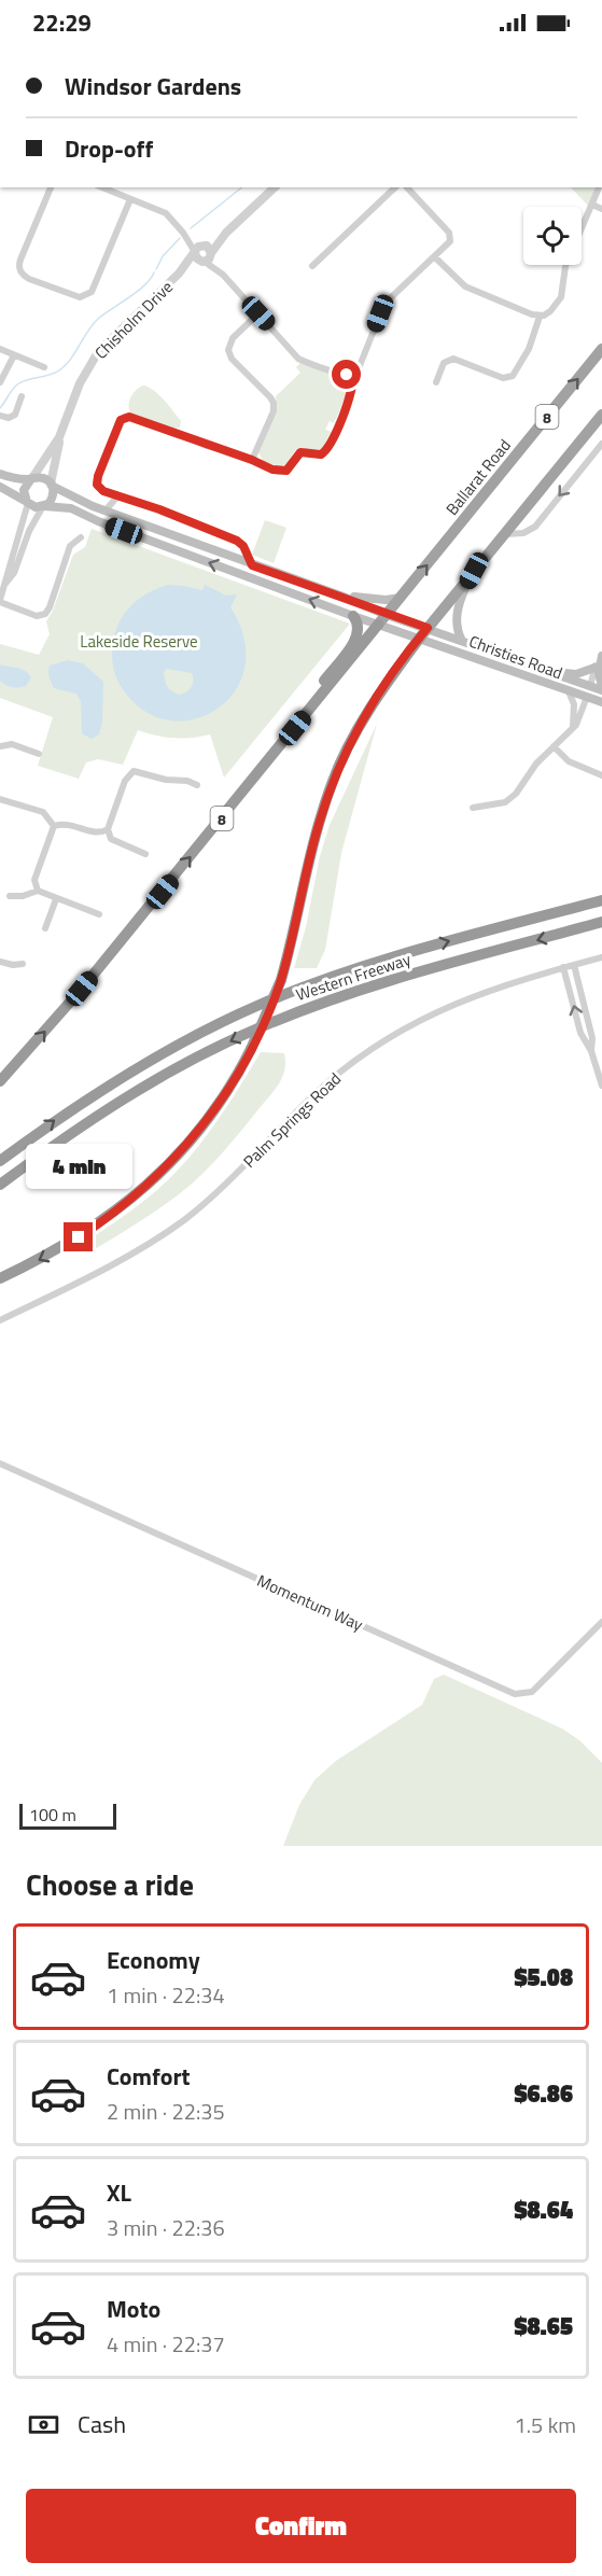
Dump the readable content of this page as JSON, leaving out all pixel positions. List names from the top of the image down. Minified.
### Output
{"streets":{"highway":["8","Ballarat Road","Western Freeway"],"main road":["Christies Road"],"street":["Chisholm Drive","Palm Springs Road","Momentum Way"]},"crossings":[["8","Ballarat Road"]],"parks":["Lakeside Reserve"],"scale_bar":"100 m","page":{"status":"22:29","banner":["Windsor Gardens","Drop-off"],"bubble":"4 min","scale":"100 m","heading":"Choose a ride","list":[{"name":"Economy","note":"1 min · 22:34","value":"$5.08"},{"name":"Comfort","note":"2 min · 22:35","value":"$6.86"},{"name":"XL","note":"3 min · 22:36","value":"$8.64"},{"name":"Moto","note":"4 min · 22:37","value":"$8.65"}],"pay":["Cash","1.5 km"],"buttons":"Confirm"}}
